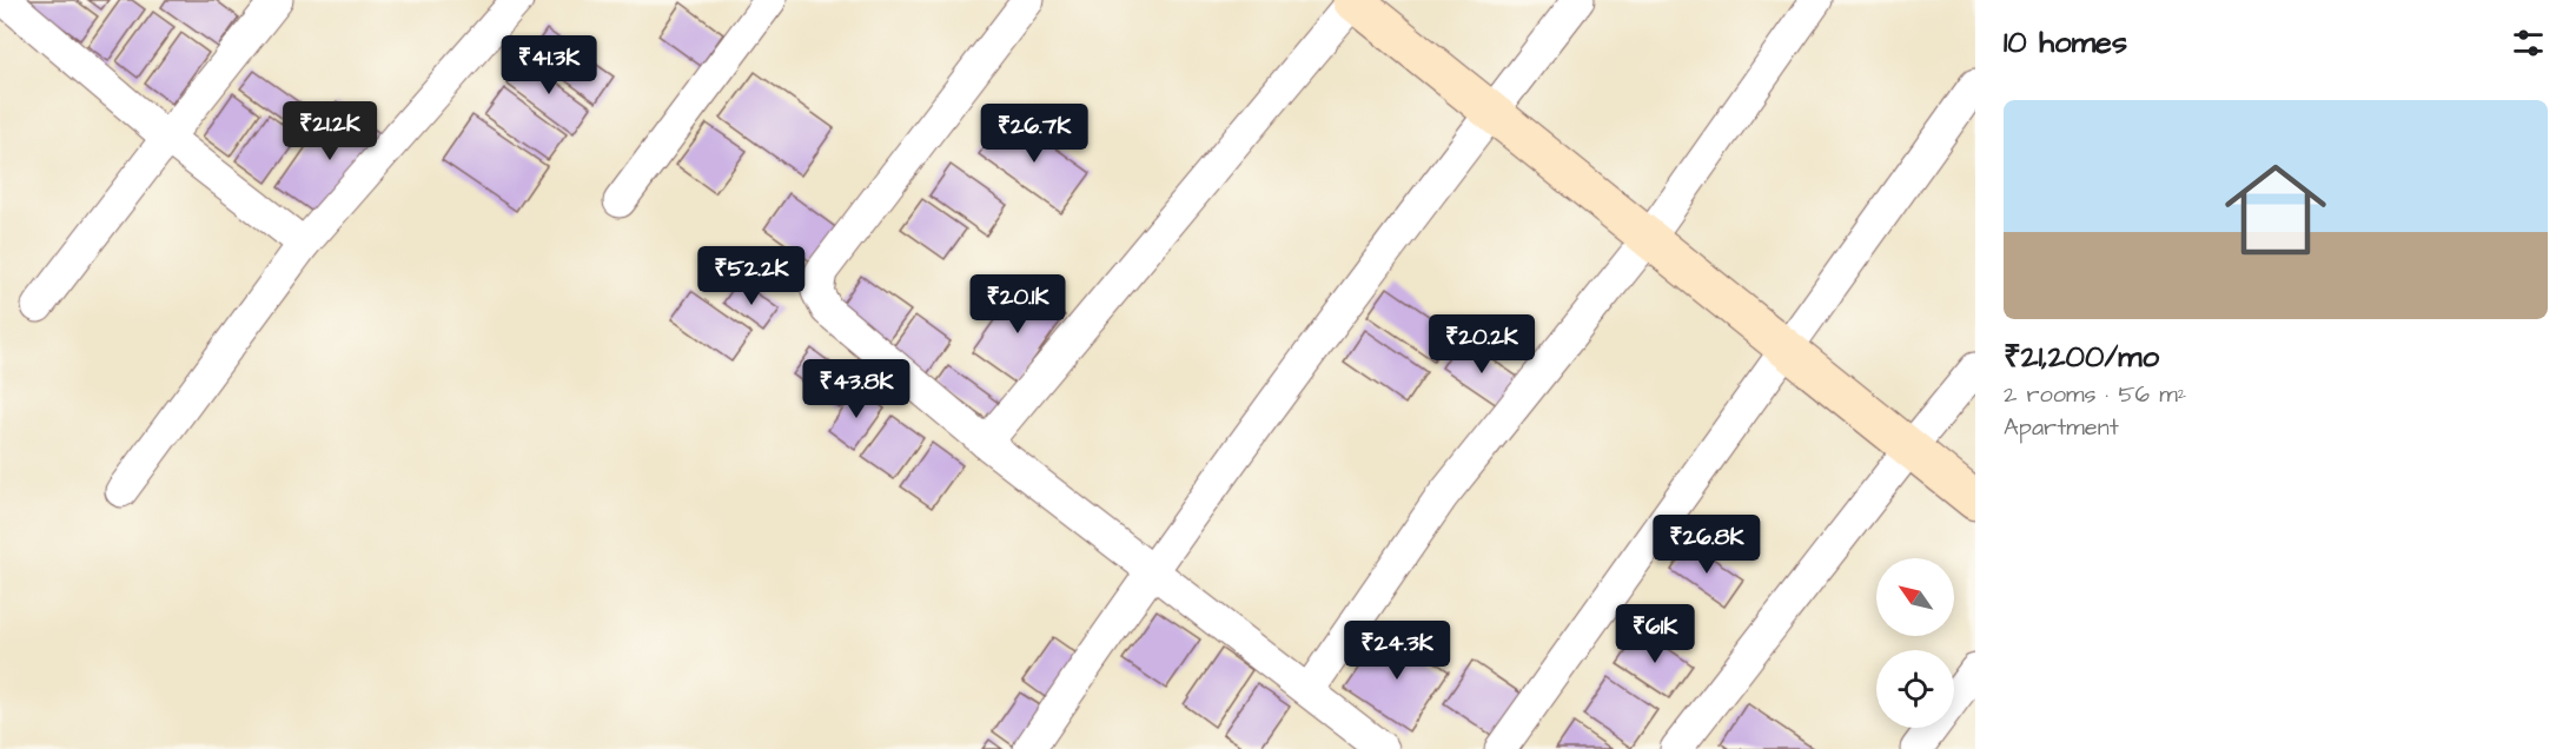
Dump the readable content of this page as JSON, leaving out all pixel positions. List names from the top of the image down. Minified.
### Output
{"north":"top left","page":{"heading":"10 homes","price":["₹41.3K","₹21.2K","₹26.7K","₹52.2K","₹20.1K","₹20.2K","₹43.8K","₹26.8K","₹61K","₹24.3K"],"list":[{"name":"₹21,200/mo","note":"2 rooms · 56 m² · Apartment"}]}}
